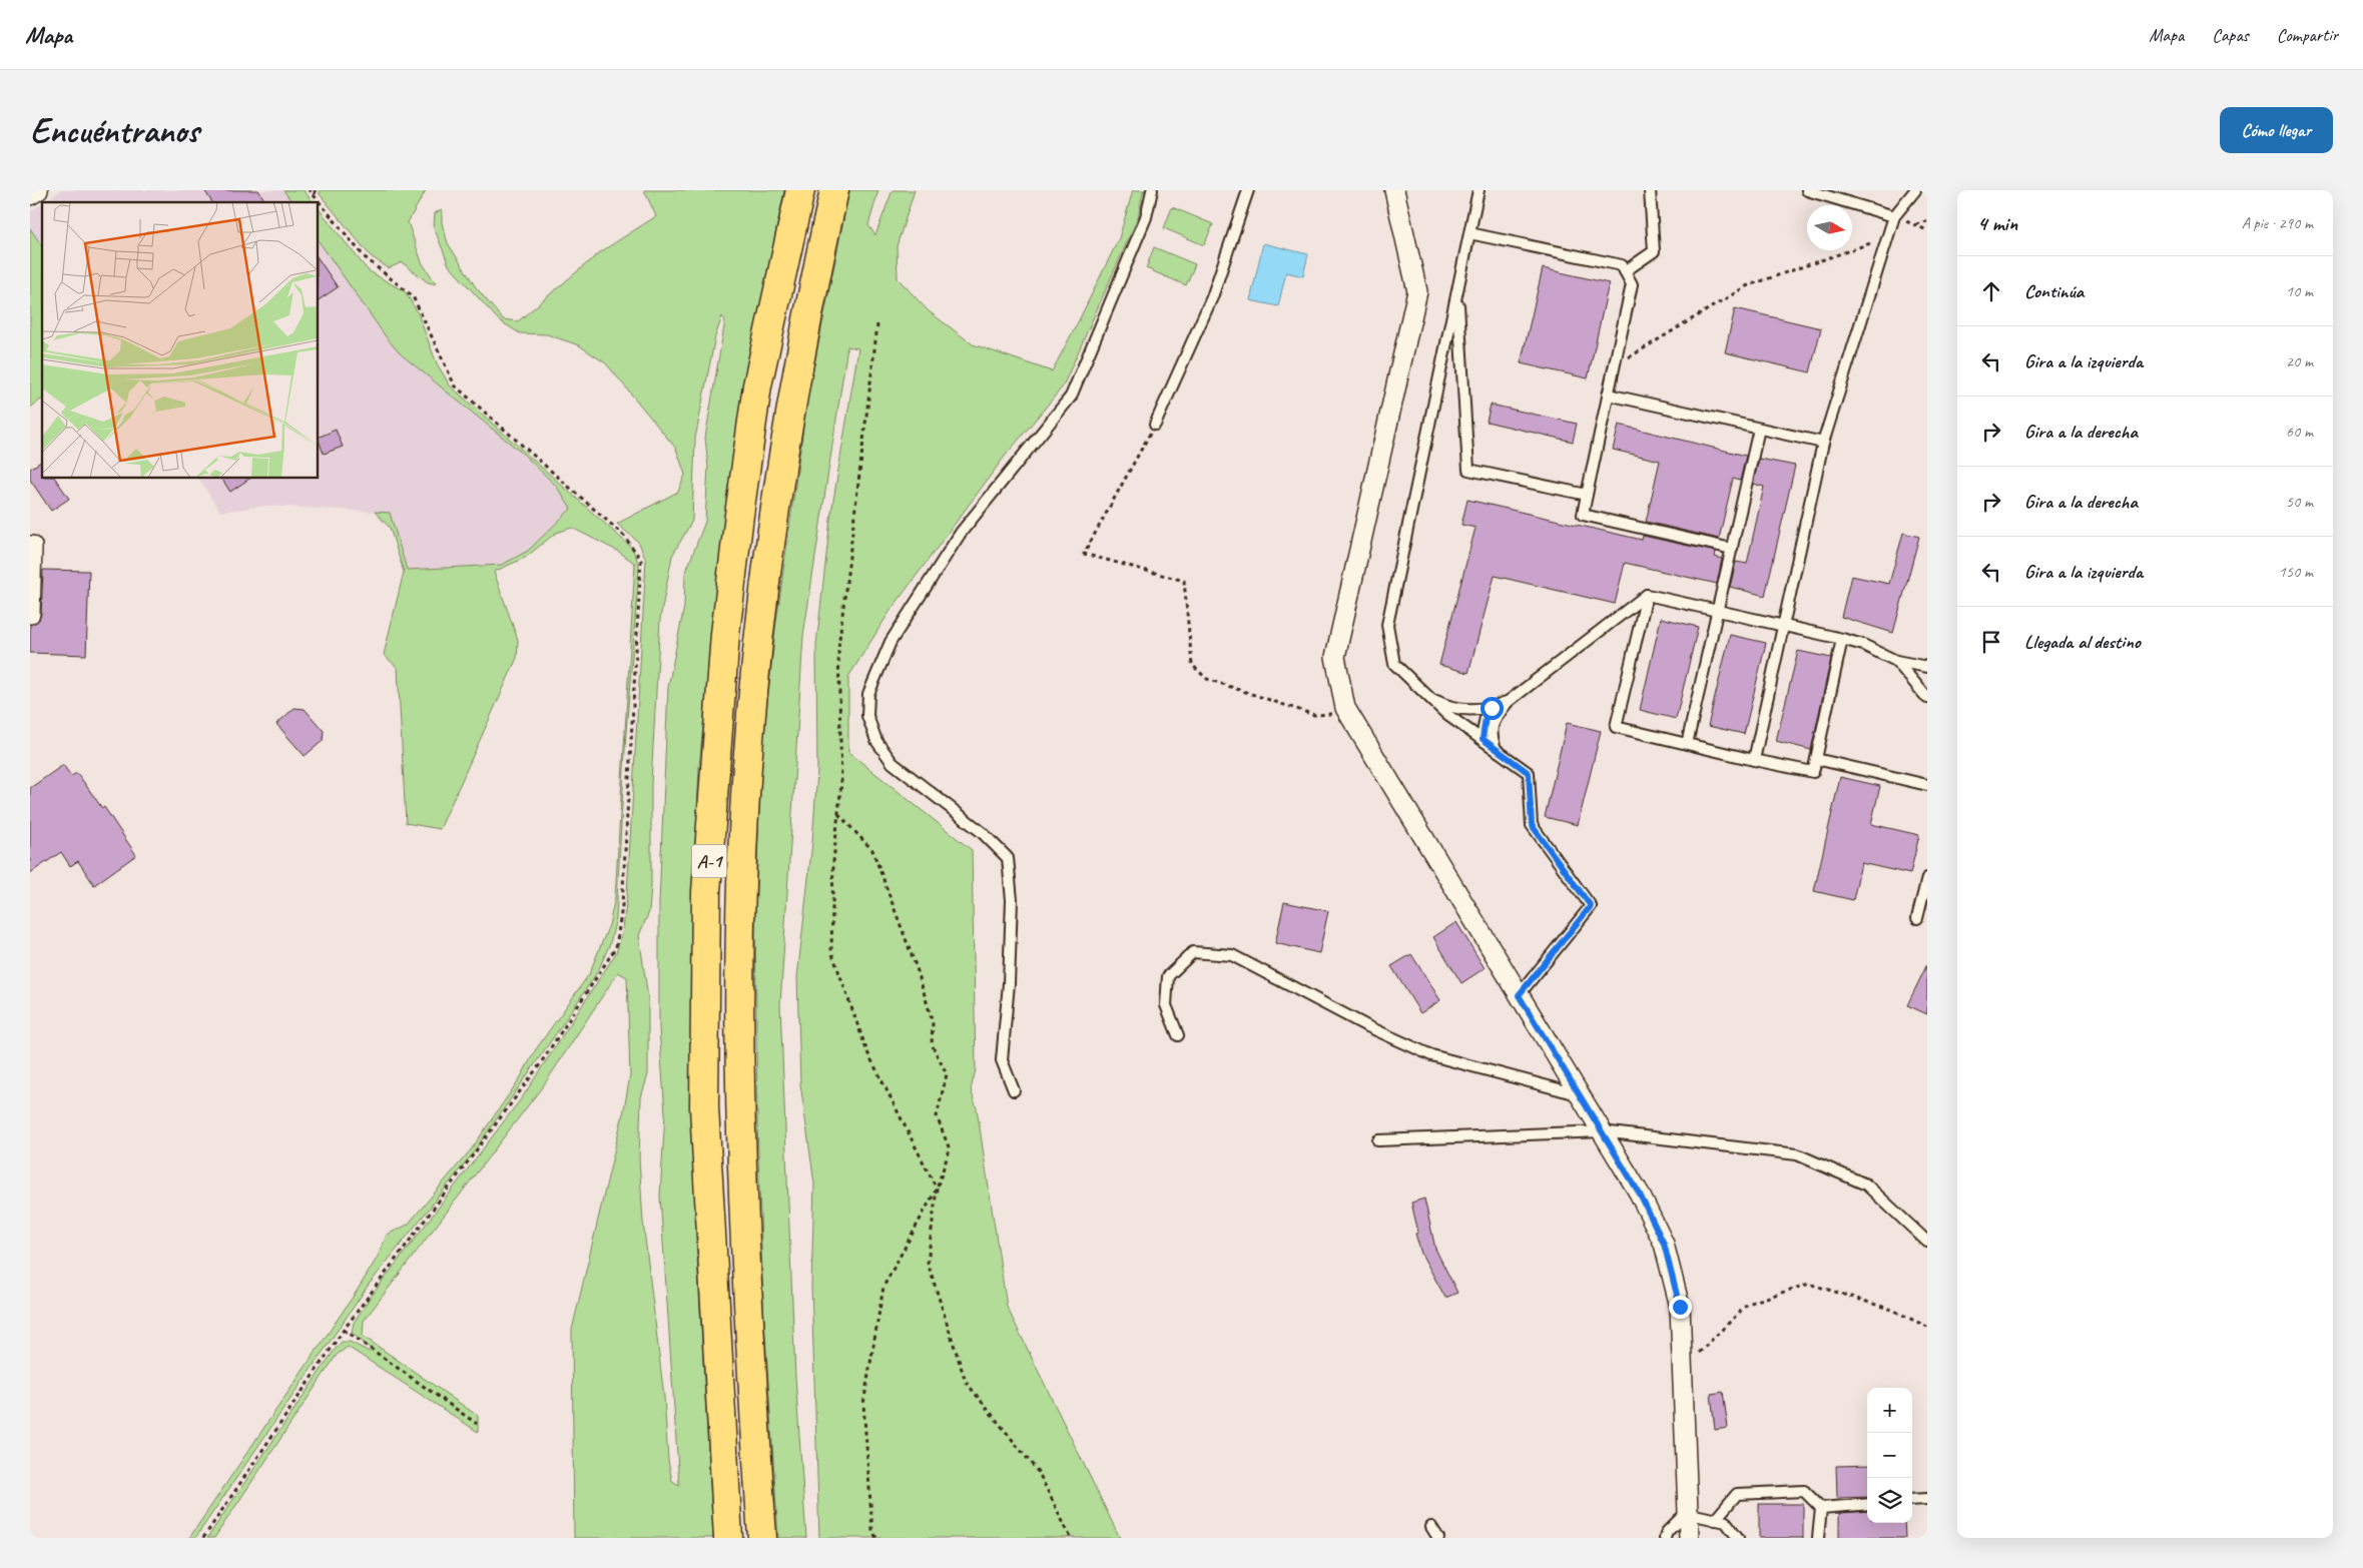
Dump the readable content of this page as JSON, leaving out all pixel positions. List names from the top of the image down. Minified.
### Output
{"streets":{"highway":["A-1"]},"north":"right","page":{"header":"Mapa","nav":["Mapa","Capas","Compartir"],"buttons":"Cómo llegar","title":"Encuéntranos","heading":["4 min","A pie · 290 m"],"list":[["Continúa","10 m"],["Gira a la izquierda","20 m"],["Gira a la derecha","60 m"],["Gira a la derecha","50 m"],["Gira a la izquierda","150 m"],"Llegada al destino"],"map_buttons":["+","−"]}}
